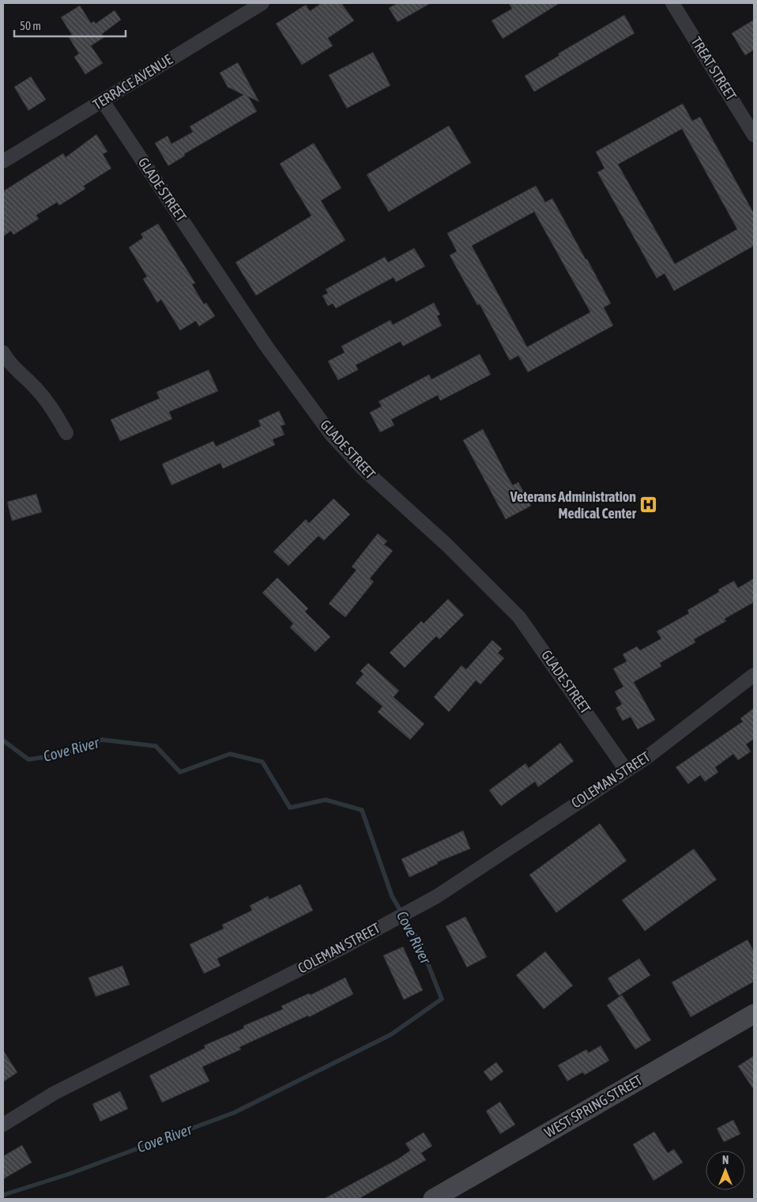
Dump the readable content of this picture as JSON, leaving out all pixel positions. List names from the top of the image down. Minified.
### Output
{"streets":{"main road":["WEST SPRING STREET"],"street":["TREAT STREET","TERRACE AVENUE","GLADE STREET","COLEMAN STREET"]},"crossings":[["TERRACE AVENUE","GLADE STREET"],["GLADE STREET","COLEMAN STREET"]],"water":["Cove River"],"places":{"hospital":["Veterans Administration Medical Center"]},"scale_bar":"50 m","north":"top"}
